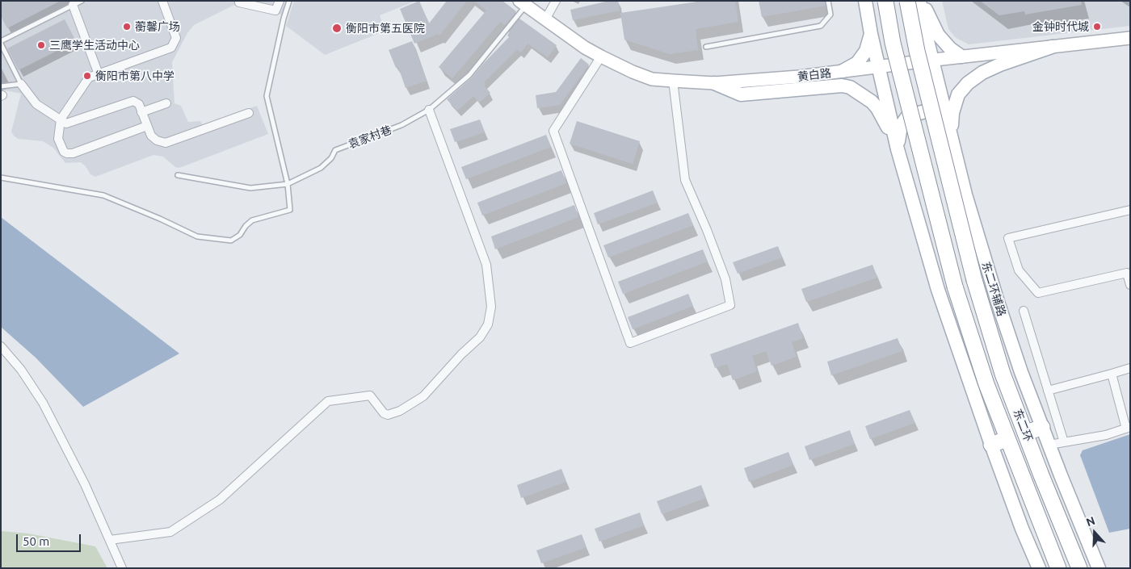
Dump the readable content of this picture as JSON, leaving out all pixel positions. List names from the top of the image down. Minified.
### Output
{"streets":{"highway":["东二环"],"main road":["黄白路","东二环辅路"],"lane":["袁家村巷"]},"crossings":[["黄白路","袁家村巷"],["黄白路","东二环辅路"]],"places":["蘅馨广场","金钟时代城","衡阳市第五医院","三鹰学生活动中心","衡阳市第八中学"],"scale_bar":"50 m","north":"top"}
